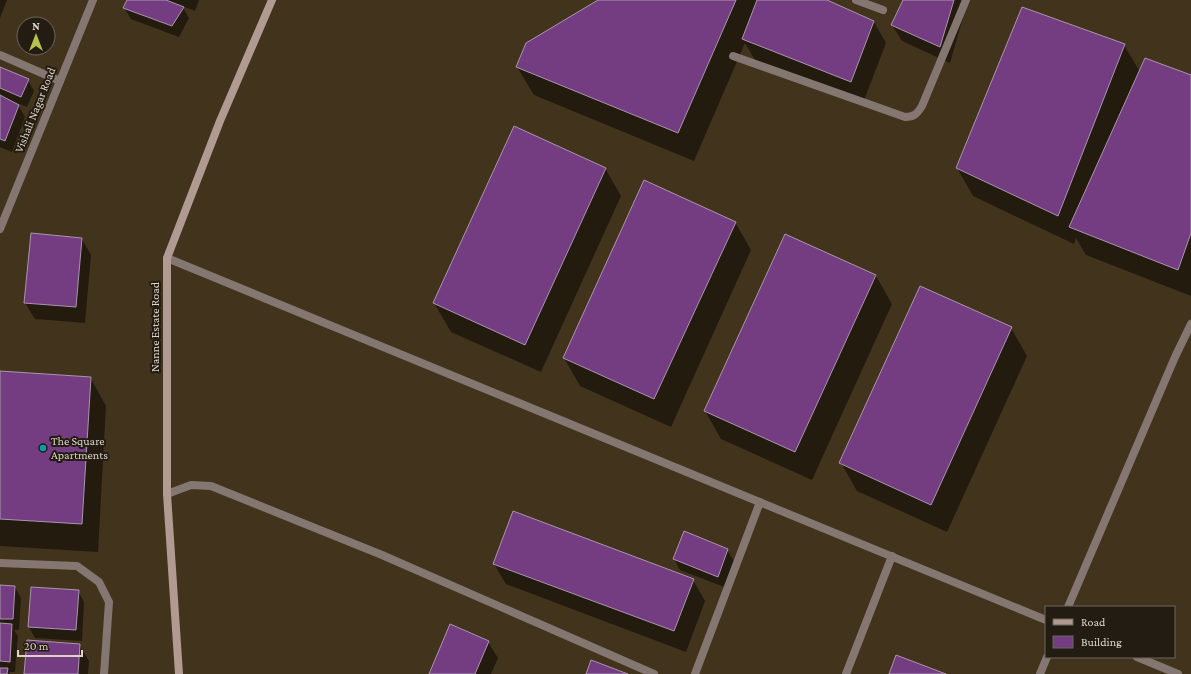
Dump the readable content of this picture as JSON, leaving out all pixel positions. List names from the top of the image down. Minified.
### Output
{"streets":{"street":["Vishali Nagar Road","Nanne Estate Road"]},"places":["The Square Apartments"],"legend":["Road","Building"],"scale_bar":"20 m","north":"top"}
